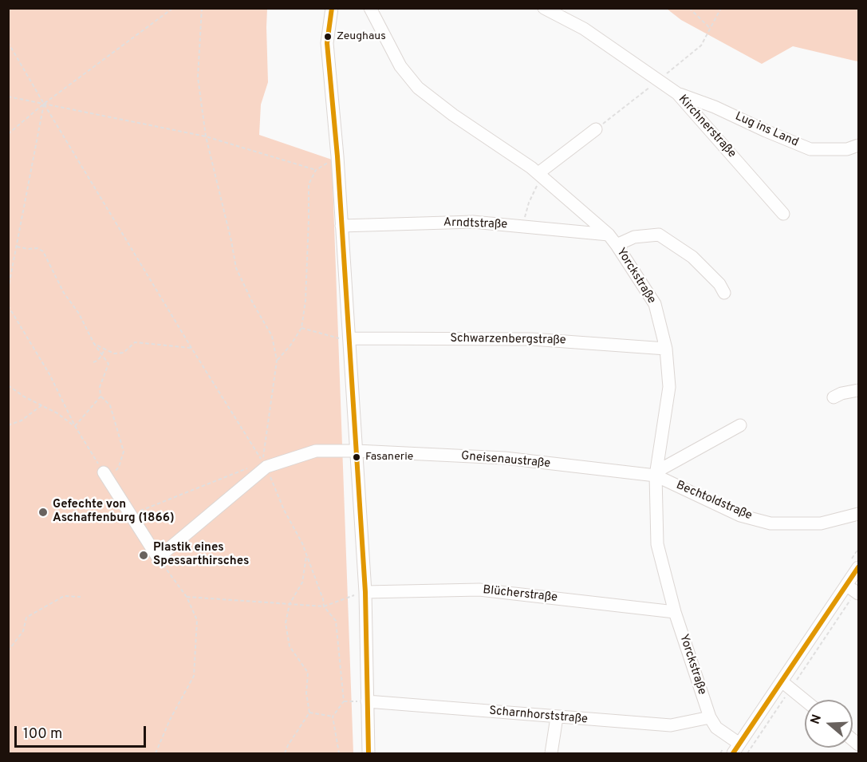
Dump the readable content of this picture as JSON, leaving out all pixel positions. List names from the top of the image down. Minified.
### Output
{"streets":{"street":["Kirchnerstraße","Lug ins Land","Arndtstraße","Yorckstraße","Schwarzenbergstraße","Gneisenaustraße","Bechtoldstraße","Blücherstraße","Scharnhorststraße"]},"crossings":[["Kirchnerstraße","Lug ins Land"],["Arndtstraße","Yorckstraße"],["Yorckstraße","Schwarzenbergstraße"],["Yorckstraße","Gneisenaustraße"],["Yorckstraße","Bechtoldstraße"],["Yorckstraße","Blücherstraße"],["Yorckstraße","Scharnhorststraße"],["Gneisenaustraße","Bechtoldstraße"]],"places":["Zeughaus","Fasanerie","Gefechte von Aschaffenburg (1866)","Plastik eines Spessarthirsches"],"scale_bar":"100 m","north":"left"}
